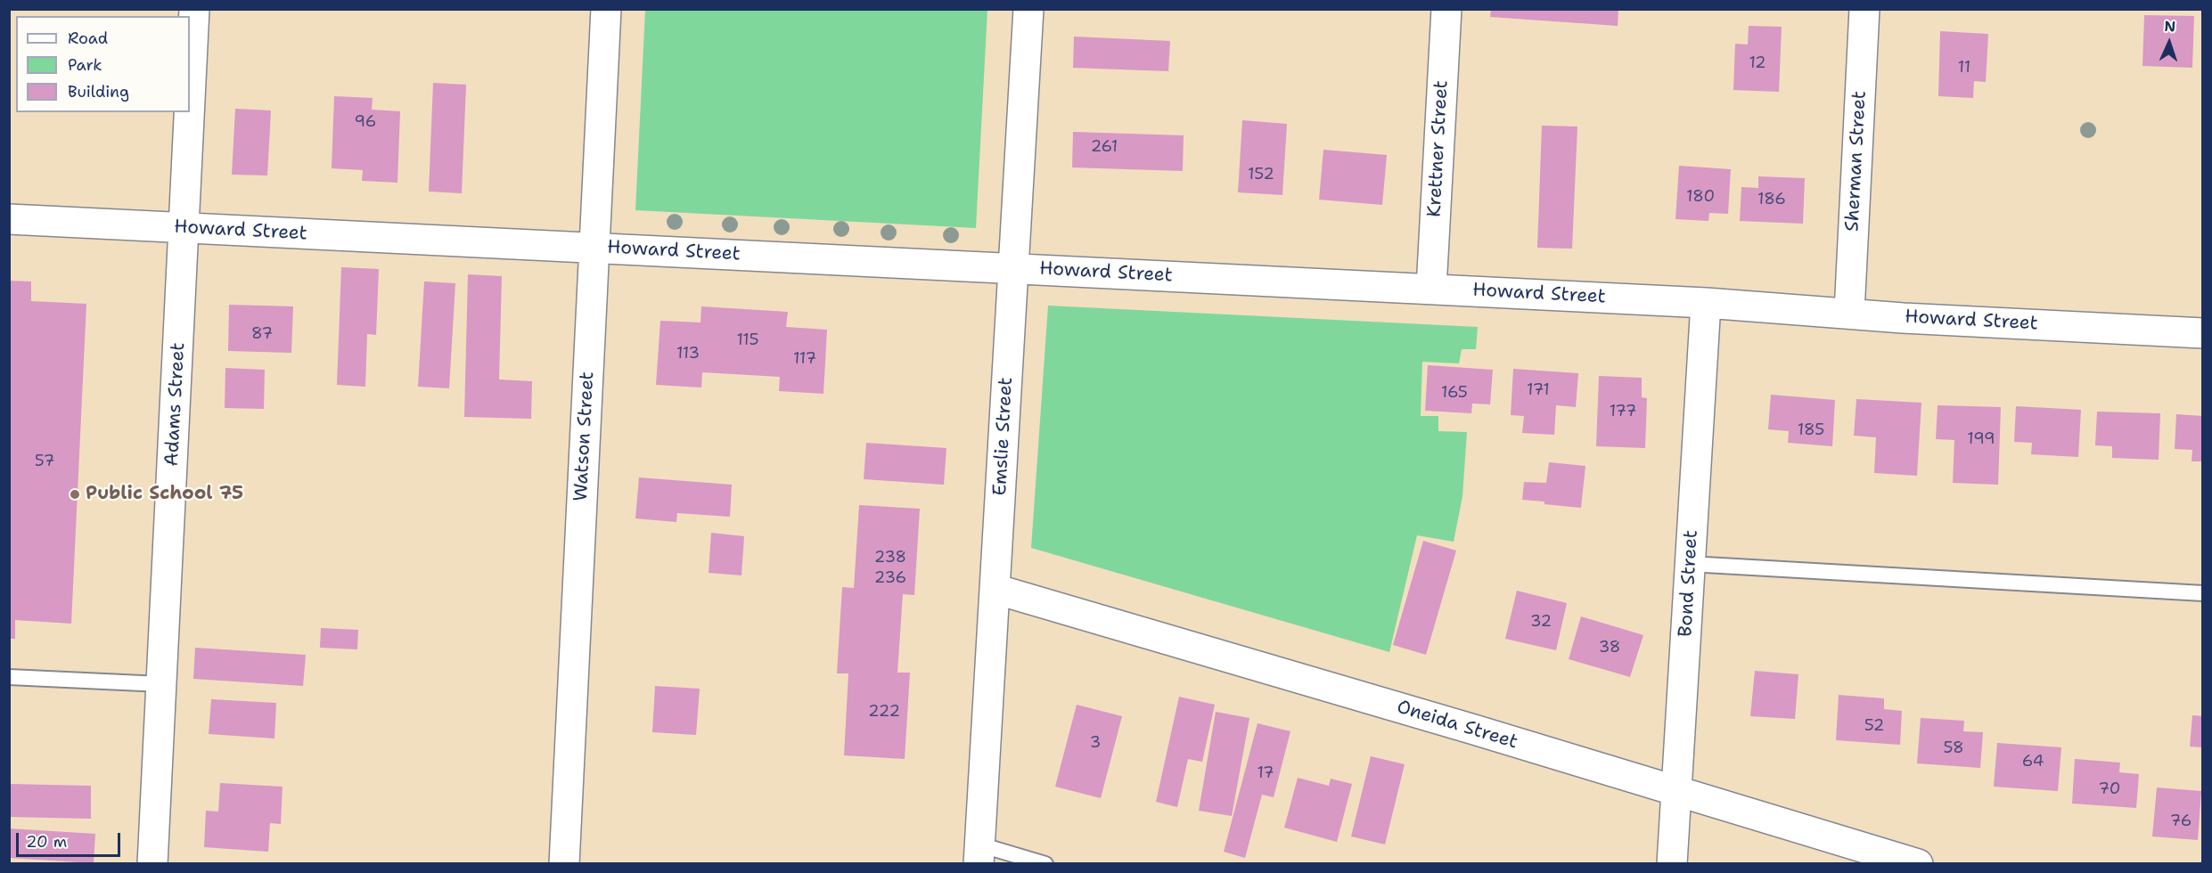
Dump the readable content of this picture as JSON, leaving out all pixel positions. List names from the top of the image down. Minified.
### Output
{"streets":{"street":["Krettner Street","Sherman Street","Howard Street","Adams Street","Watson Street","Emslie Street","Bond Street","Oneida Street"]},"crossings":[["Krettner Street","Howard Street"],["Sherman Street","Howard Street"],["Howard Street","Adams Street"],["Howard Street","Watson Street"],["Howard Street","Emslie Street"],["Howard Street","Bond Street"],["Emslie Street","Oneida Street"],["Bond Street","Oneida Street"]],"places":["Public School 75"],"house_numbers":["12","11","96","261","152","180","186","87","115","113","117","171","165","177","185","199","57","238","236","32","38","222","52","3","58","64","17","70","76"],"legend":["Road","Park","Building"],"scale_bar":"20 m","north":"top"}
